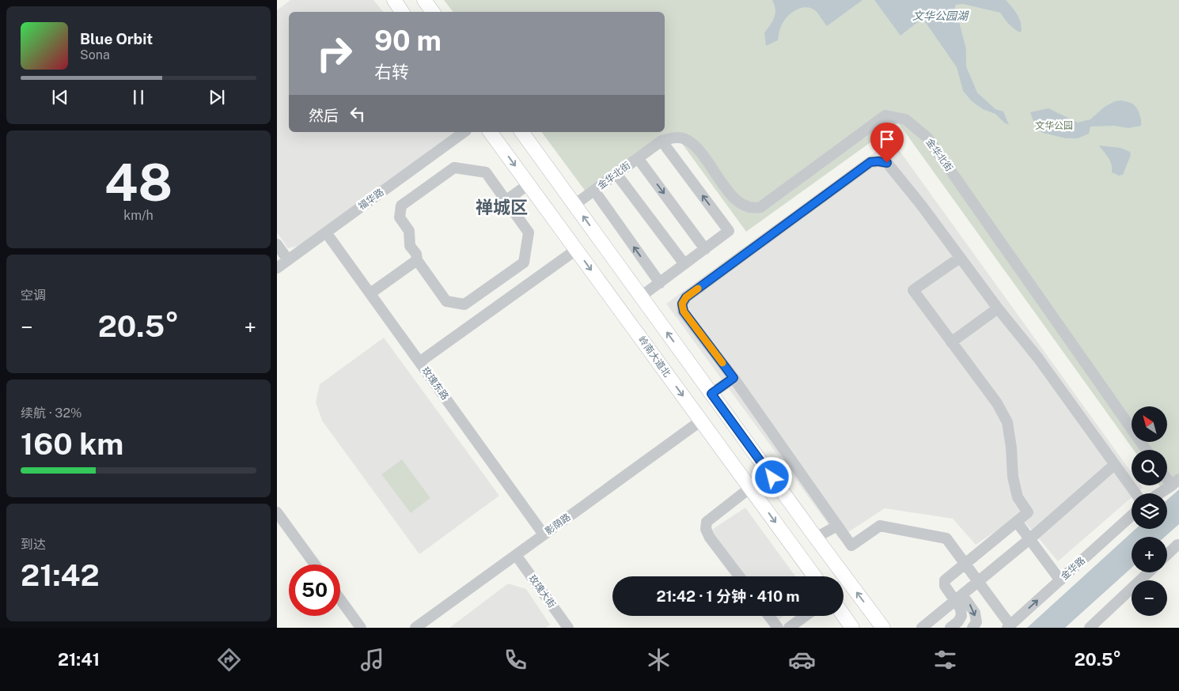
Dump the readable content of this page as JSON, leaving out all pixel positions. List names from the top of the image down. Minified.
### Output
{"streets":{"main road":["岭南大道北"],"street":["金华北街","福华路","玫瑰东路","影荫路","金华路","玫瑰大街"]},"crossings":[["福华路","玫瑰东路"],["岭南大道北","影荫路"],["玫瑰东路","影荫路"],["影荫路","玫瑰大街"]],"districts":["禅城区"],"water":["文华公园湖"],"parks":["文华公园"],"north":"top left","page":{"turn":["90 m","右转"],"song":["Blue Orbit","Sona"],"then":"然后","tile":[["48","km/h"],"空调",["续航 · 32%","160 km"],["到达","21:42"]],"heat":["−","20.5°","+"],"map_buttons":["+","−"],"limit":"50","trip":"21:42 · 1 分钟 · 410 m","tabs":["21:41","20.5°"]}}
